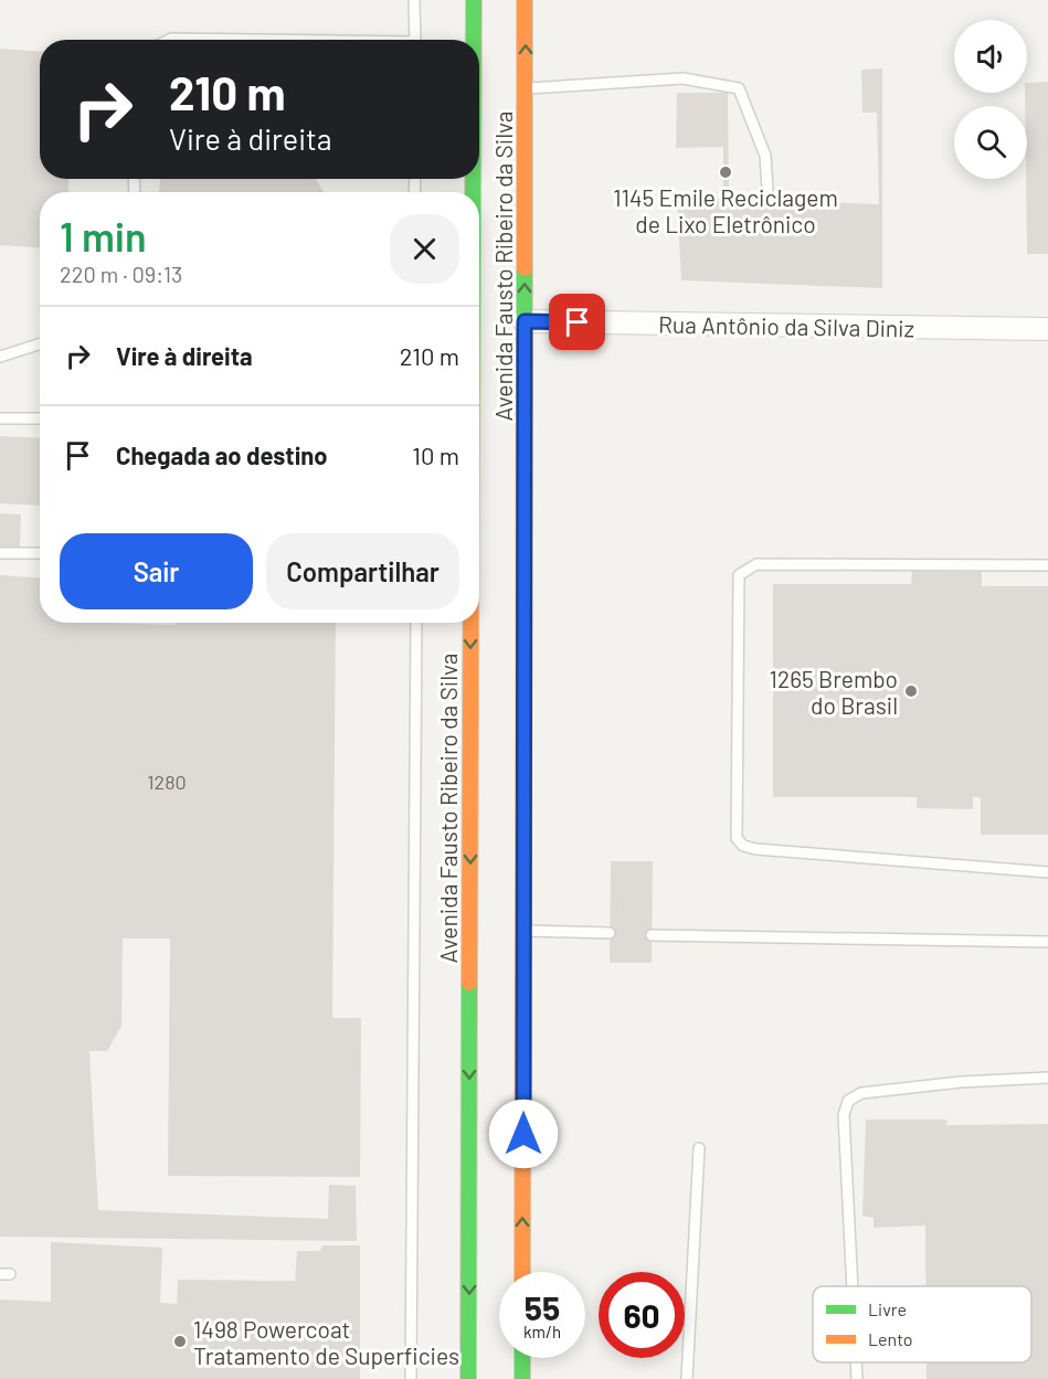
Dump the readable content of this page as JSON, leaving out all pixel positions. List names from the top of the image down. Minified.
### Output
{"streets":{"main road":["Avenida Fausto Ribeiro da Silva"],"street":["Rua Antônio da Silva Diniz"]},"crossings":[["Avenida Fausto Ribeiro da Silva","Rua Antônio da Silva Diniz"]],"places":["1145 Emile Reciclagem de Lixo Eletrônico","1265 Brembo do Brasil","1498 Powercoat Tratamento de Superficies"],"house_numbers":["1280"],"legend":["Livre","Lento"],"page":{"turn":["210 m","Vire à direita"],"heading":["1 min","220 m · 09:13"],"list":[{"name":"Vire à direita","value":"210 m"},{"name":"Chegada ao destino","value":"10 m"}],"buttons":["Sair","Compartilhar"],"speed":"55 km/h","limit":"60"}}
